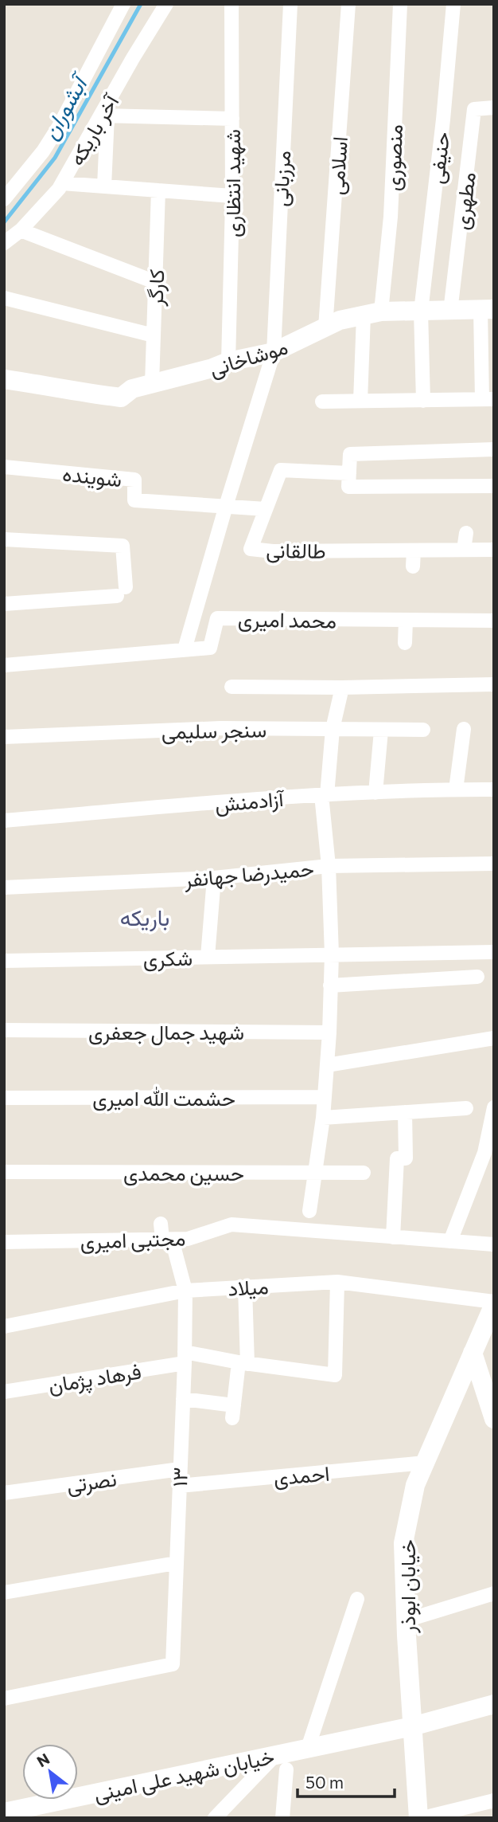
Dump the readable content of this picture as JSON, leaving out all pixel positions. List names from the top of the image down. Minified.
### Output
{"streets":{"street":["آخر باریکه","منصوری","حنیفی","اسلامی","مرزبانی","شهید انتظاری","مطهری","کارگر","موشاخانی","شوینده","طالقانی","محمد امیری","سنجر سلیمی","آزادمنش","حمیدرضا جهانفر","شکری","شهید جمال جعفری","حشمت الله امیری","حسین محمدی","مجتبی امیری","میلاد","فرهاد پژمان","احمدی","۱۳","نصرتی","خیابان ابوذر","خیابان شهید علی امینی"]},"crossings":[["منصوری","موشاخانی"],["حنیفی","موشاخانی"],["اسلامی","موشاخانی"],["مرزبانی","موشاخانی"],["شهید انتظاری","موشاخانی"],["مطهری","موشاخانی"],["کارگر","موشاخانی"],["مجتبی امیری","۱۳"],["میلاد","۱۳"],["میلاد","خیابان ابوذر"],["فرهاد پژمان","۱۳"],["احمدی","۱۳"],["احمدی","خیابان ابوذر"],["۱۳","نصرتی"],["خیابان ابوذر","خیابان شهید علی امینی"]],"districts":["باریکه"],"water":["آبشوران"],"scale_bar":"50 m","north":"top left"}
